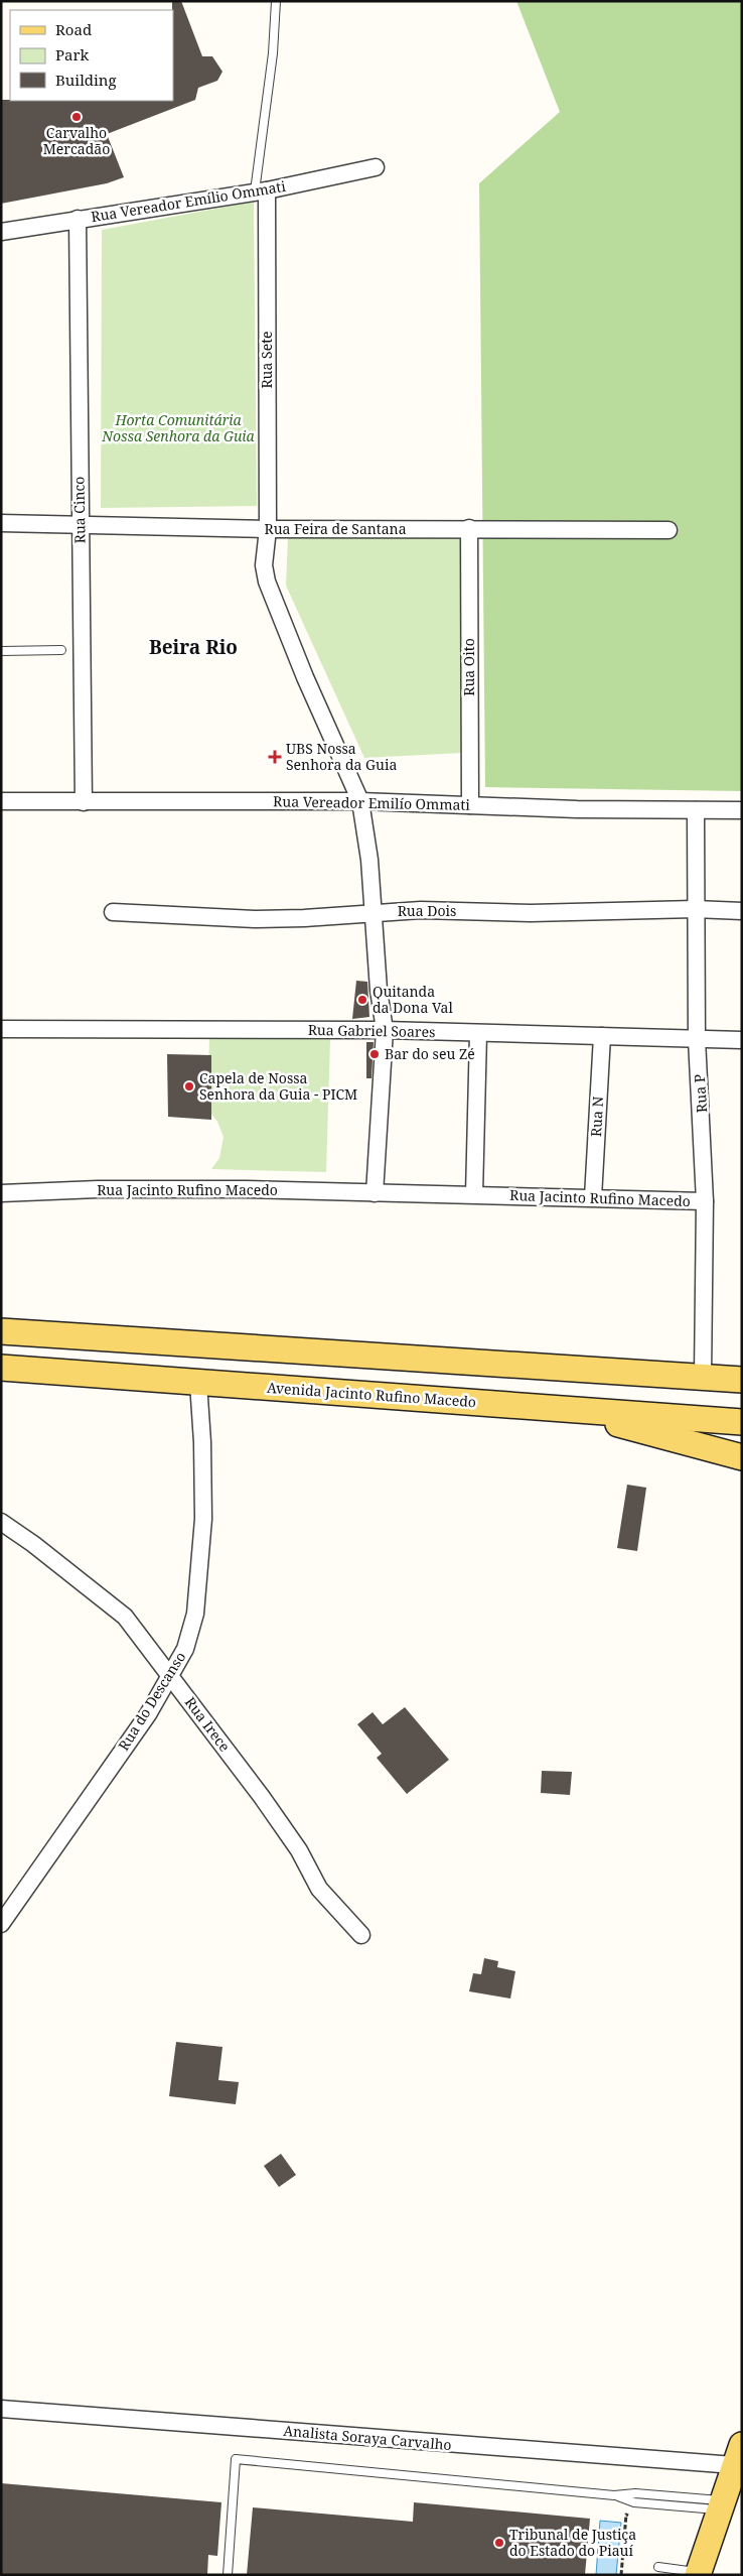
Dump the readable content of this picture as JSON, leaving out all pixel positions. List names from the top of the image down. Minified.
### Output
{"streets":{"main road":["Avenida Jacinto Rufino Macedo"],"street":["Rua Vereador Emílio Ommati","Rua Sete","Rua Cinco","Rua Feira de Santana","Rua Oito","Rua Vereador Emilío Ommati","Rua Dois","Rua Gabriel Soares","Rua P","Rua N","Rua Jacinto Rufino Macedo","Rua do Descanso","Rua Irece","Analista Soraya Carvalho"]},"crossings":[["Rua Vereador Emílio Ommati","Rua Sete"],["Rua Vereador Emílio Ommati","Rua Cinco"],["Rua Sete","Rua Feira de Santana"],["Rua Cinco","Rua Feira de Santana"],["Rua Cinco","Rua Vereador Emilío Ommati"],["Rua Feira de Santana","Rua Oito"],["Rua Oito","Rua Vereador Emilío Ommati"],["Rua Vereador Emilío Ommati","Rua P"],["Rua Dois","Rua P"],["Rua Gabriel Soares","Rua P"],["Rua Gabriel Soares","Rua N"],["Rua P","Rua Jacinto Rufino Macedo"],["Rua N","Rua Jacinto Rufino Macedo"],["Avenida Jacinto Rufino Macedo","Rua do Descanso"],["Rua do Descanso","Rua Irece"]],"districts":["Beira Rio"],"parks":["Horta Comunitária Nossa Senhora da Guia"],"places":{"other":["Carvalho Mercadão","Quitanda da Dona Val","Bar do seu Zé","Capela de Nossa Senhora da Guia - PICM","Tribunal de Justiça do Estado do Piauí"],"health":["UBS Nossa Senhora da Guia"]},"legend":["Road","Park","Building"]}
